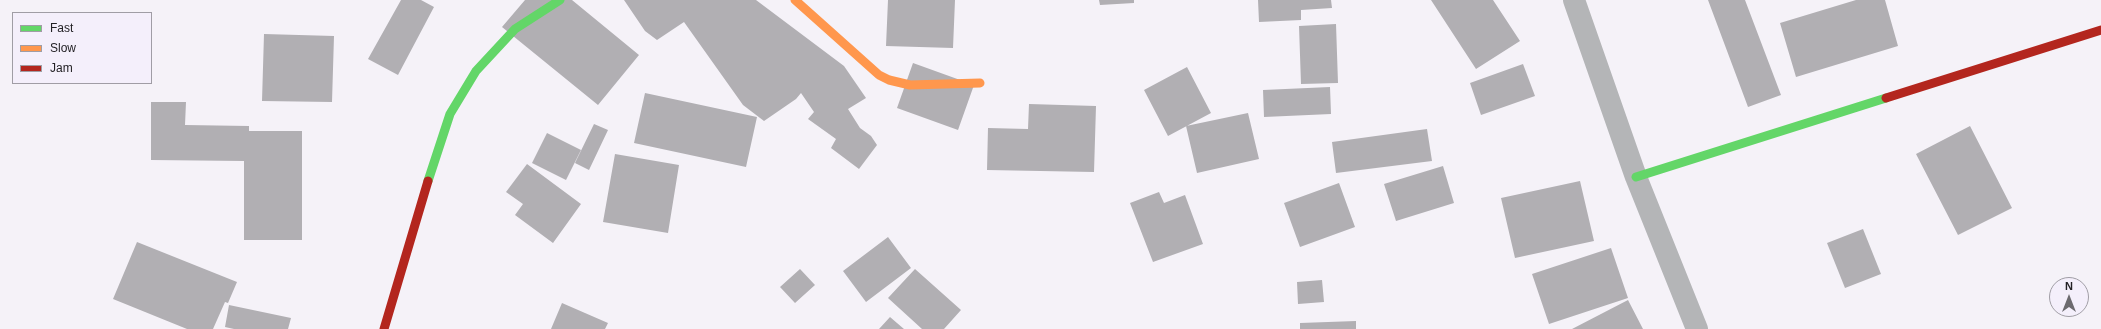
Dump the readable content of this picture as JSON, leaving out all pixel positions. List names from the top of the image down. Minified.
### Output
{"legend":["Fast","Slow","Jam"],"north":"top"}
